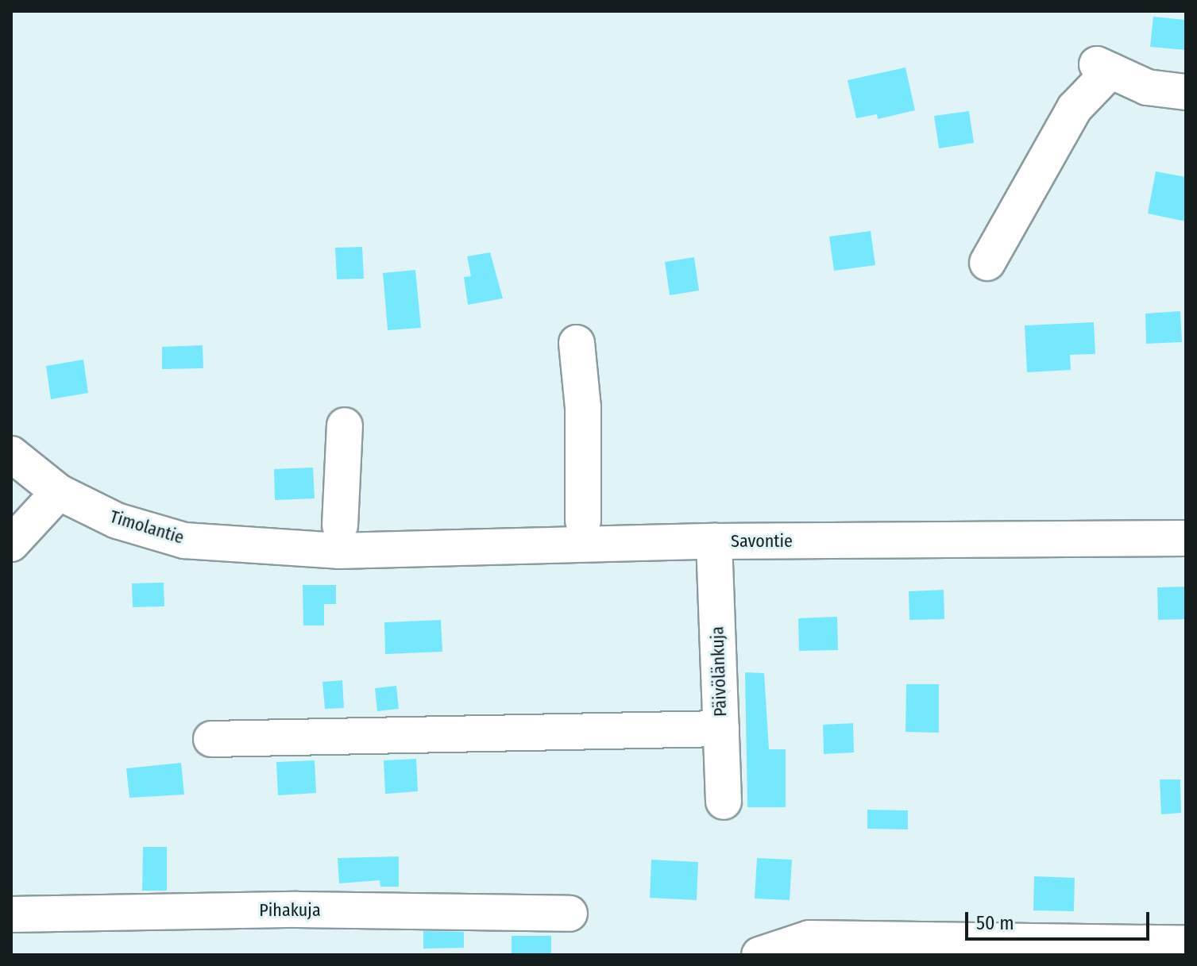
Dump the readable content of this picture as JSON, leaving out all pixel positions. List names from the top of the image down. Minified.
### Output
{"streets":{"street":["Timolantie","Savontie","Päivölänkuja","Pihakuja"]},"crossings":[["Timolantie","Savontie"],["Savontie","Päivölänkuja"]],"scale_bar":"50 m"}
